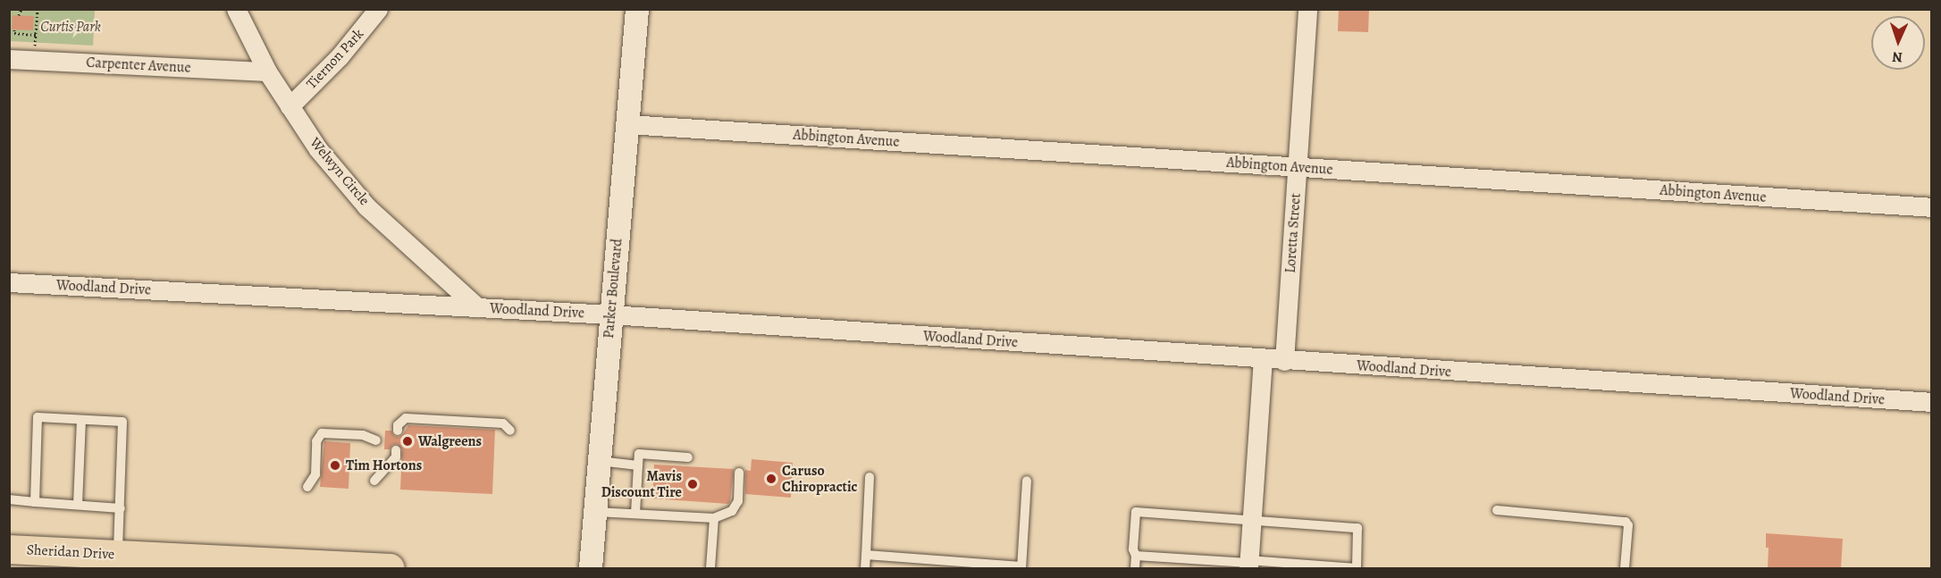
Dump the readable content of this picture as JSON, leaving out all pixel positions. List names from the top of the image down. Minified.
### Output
{"streets":{"main road":["Sheridan Drive"],"street":["Tiernon Park","Carpenter Avenue","Abbington Avenue","Welwyn Circle","Loretta Street","Woodland Drive","Parker Boulevard"]},"crossings":[["Tiernon Park","Welwyn Circle"],["Carpenter Avenue","Welwyn Circle"],["Abbington Avenue","Loretta Street"],["Abbington Avenue","Parker Boulevard"],["Welwyn Circle","Woodland Drive"],["Loretta Street","Woodland Drive"],["Woodland Drive","Parker Boulevard"]],"parks":["Curtis Park"],"places":["Walgreens","Tim Hortons","Caruso Chiropractic","Mavis Discount Tire"],"north":"bottom"}
